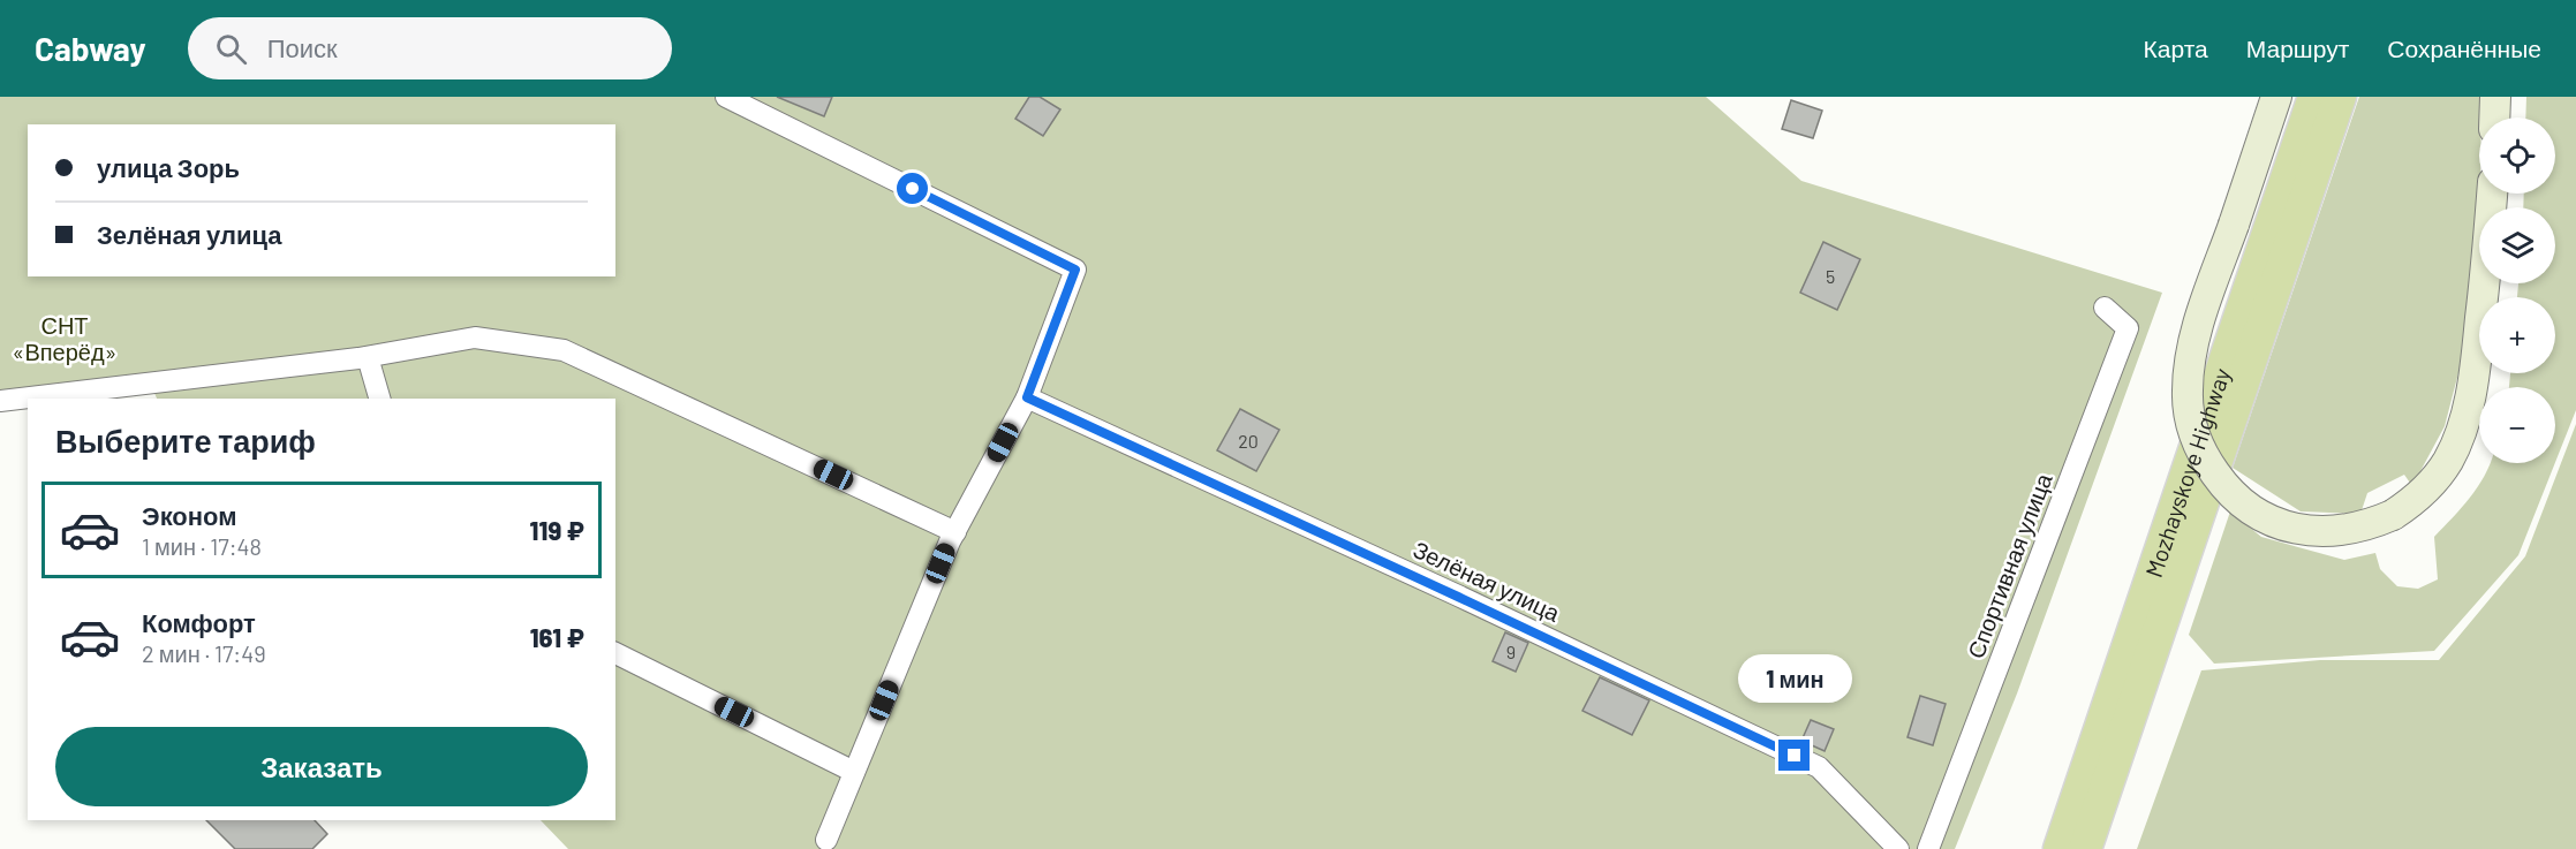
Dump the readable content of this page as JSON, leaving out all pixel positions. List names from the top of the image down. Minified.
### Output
{"streets":{"main road":["Mozhayskoye Highway"],"street":["Спортивная улица","Зелёная улица"]},"parks":["СНТ «Вперёд»"],"house_numbers":["5","20","9"],"page":{"header":"Cabway","search":"Поиск","nav":["Карта","Маршрут","Сохранённые"],"map_buttons":["+","−"],"banner":["улица Зорь","Зелёная улица"],"heading":"Выберите тариф","list":[{"name":"Эконом","note":"1 мин · 17:48","value":"119 ₽"},{"name":"Комфорт","note":"2 мин · 17:49","value":"161 ₽"}],"bubble":"1 мин","buttons":"Заказать"}}
